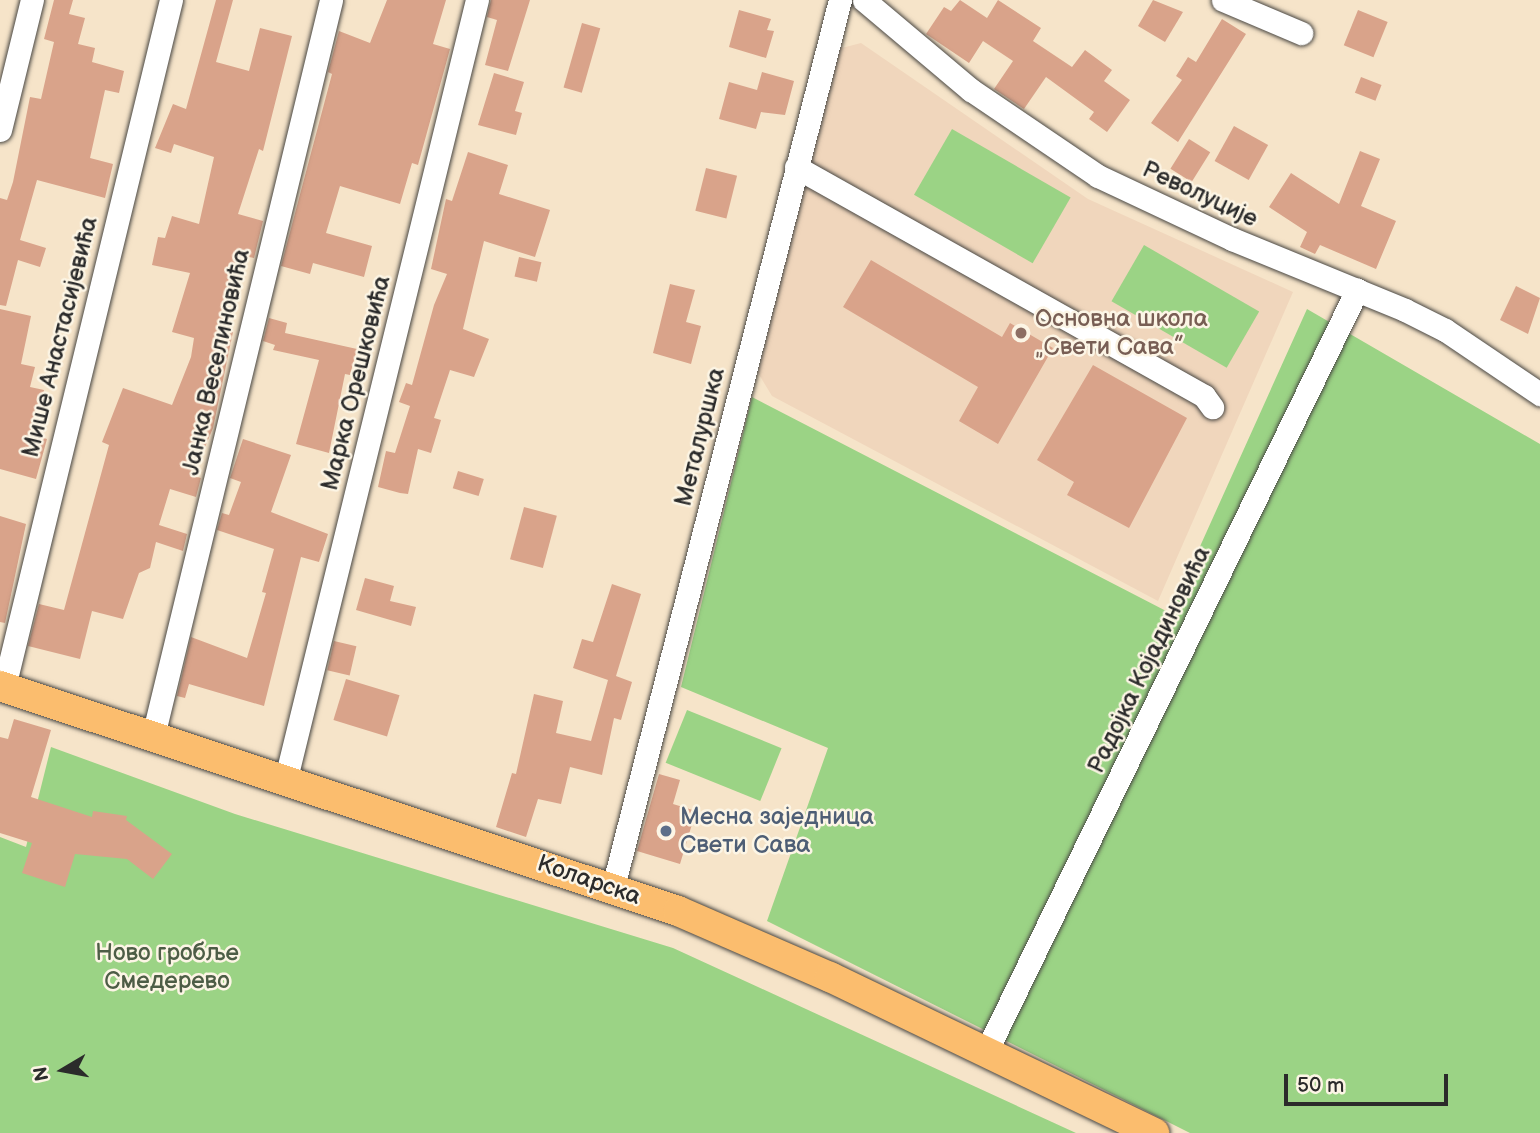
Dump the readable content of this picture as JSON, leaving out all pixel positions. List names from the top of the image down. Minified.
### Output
{"streets":{"main road":["Коларска"],"street":["Револуције","Мише Анастасијевића","Јанка Веселиновића","Марка Орешковића","Металуршка","Радојка Којадиновића"]},"crossings":[["Револуције","Радојка Којадиновића"],["Мише Анастасијевића","Коларска"],["Јанка Веселиновића","Коларска"],["Марка Орешковића","Коларска"],["Металуршка","Коларска"],["Радојка Којадиновића","Коларска"]],"parks":["Ново гробље Смедерево"],"places":["Основна школа „Свети Сава”","Месна заједница Свети Сава"],"scale_bar":"50 m","north":"left"}
